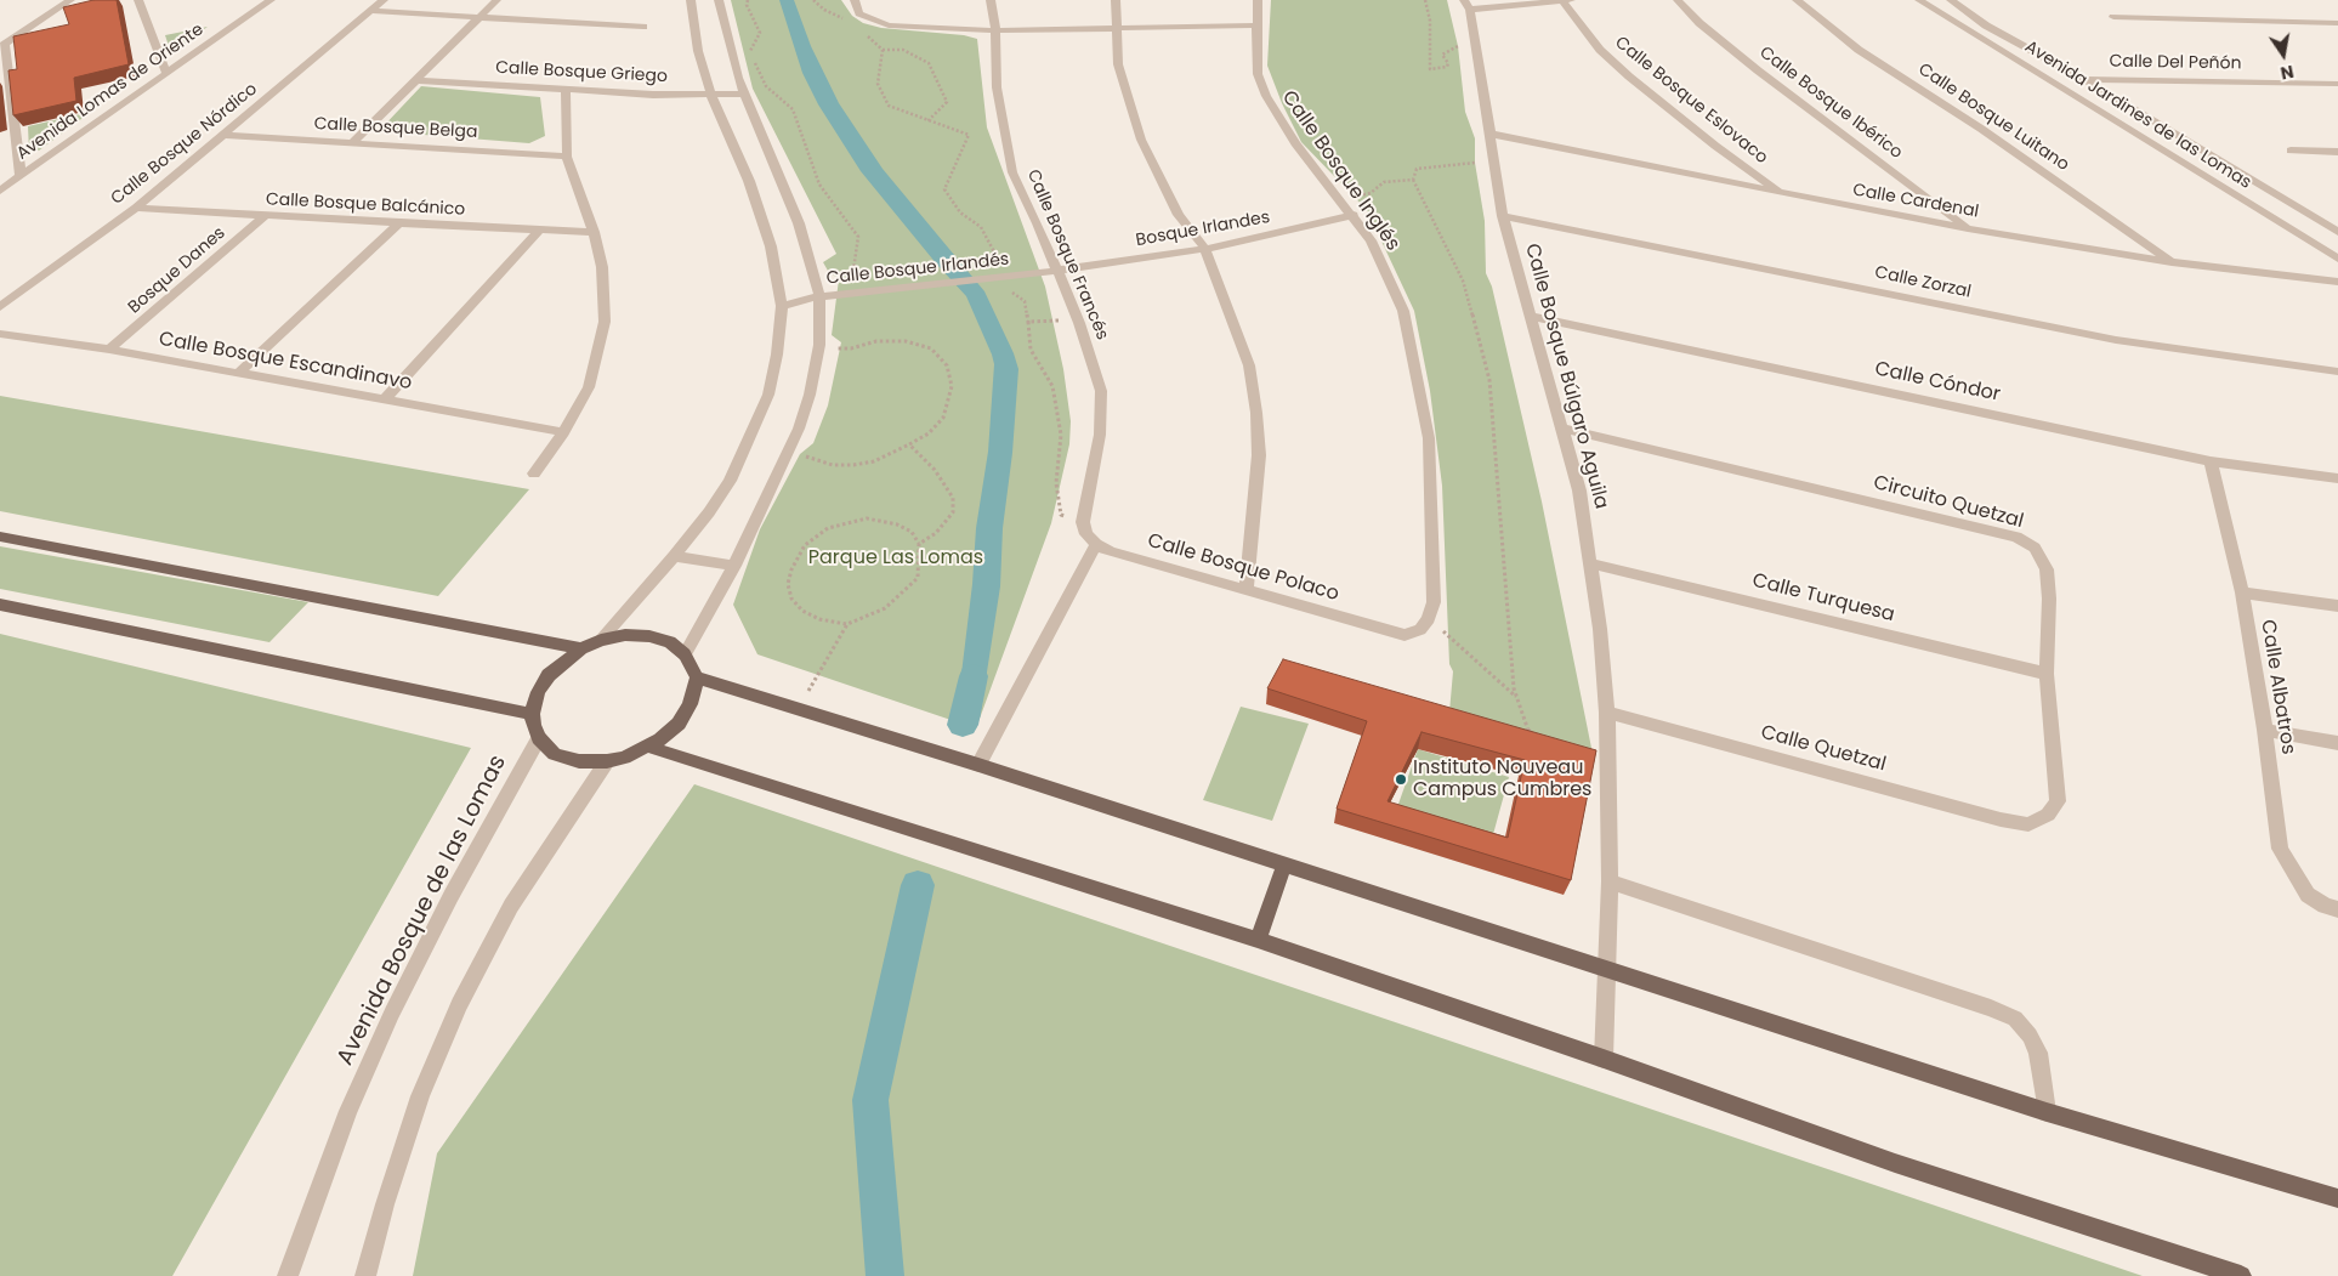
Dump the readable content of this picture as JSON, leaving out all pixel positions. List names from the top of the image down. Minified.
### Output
{"streets":{"street":["Calle Del Peñón","Calle Bosque Griego","Avenida Lomas de Oriente","Calle Bosque Eslovaco","Calle Bosque Ibérico","Avenida Jardines de las Lomas","Calle Bosque Luitano","Calle Bosque Belga","Calle Bosque Nórdico","Calle Bosque Inglés","Calle Cardenal","Calle Bosque Balcánico","Bosque Irlandes","Calle Bosque Francés","Calle Bosque Irlandés","Bosque Danes","Calle Zorzal","Calle Bosque Escandinavo","Calle Bosque Búlgaro Aguila","Calle Cóndor","Circuito Quetzal","Calle Bosque Polaco","Calle Turquesa","Calle Albatros","Calle Quetzal","Avenida Bosque de las Lomas"]},"crossings":[["Calle Del Peñón","Avenida Jardines de las Lomas"],["Calle Bosque Eslovaco","Calle Cardenal"],["Calle Bosque Ibérico","Calle Cardenal"],["Calle Bosque Luitano","Calle Cardenal"],["Calle Bosque Belga","Calle Bosque Nórdico"],["Calle Bosque Nórdico","Calle Bosque Balcánico"],["Calle Bosque Inglés","Bosque Irlandes"],["Calle Bosque Inglés","Calle Bosque Polaco"],["Calle Cardenal","Calle Bosque Búlgaro Aguila"],["Calle Bosque Balcánico","Bosque Danes"],["Bosque Irlandes","Calle Bosque Francés"],["Bosque Irlandes","Calle Bosque Irlandés"],["Calle Bosque Francés","Calle Bosque Irlandés"],["Bosque Danes","Calle Bosque Escandinavo"],["Calle Zorzal","Calle Bosque Búlgaro Aguila"],["Calle Bosque Búlgaro Aguila","Calle Cóndor"],["Calle Bosque Búlgaro Aguila","Circuito Quetzal"],["Calle Bosque Búlgaro Aguila","Calle Turquesa"],["Calle Bosque Búlgaro Aguila","Calle Quetzal"],["Calle Cóndor","Calle Albatros"],["Circuito Quetzal","Calle Turquesa"],["Circuito Quetzal","Calle Quetzal"]],"parks":["Parque Las Lomas"],"places":["Instituto Nouveau Campus Cumbres"],"north":"bottom"}
